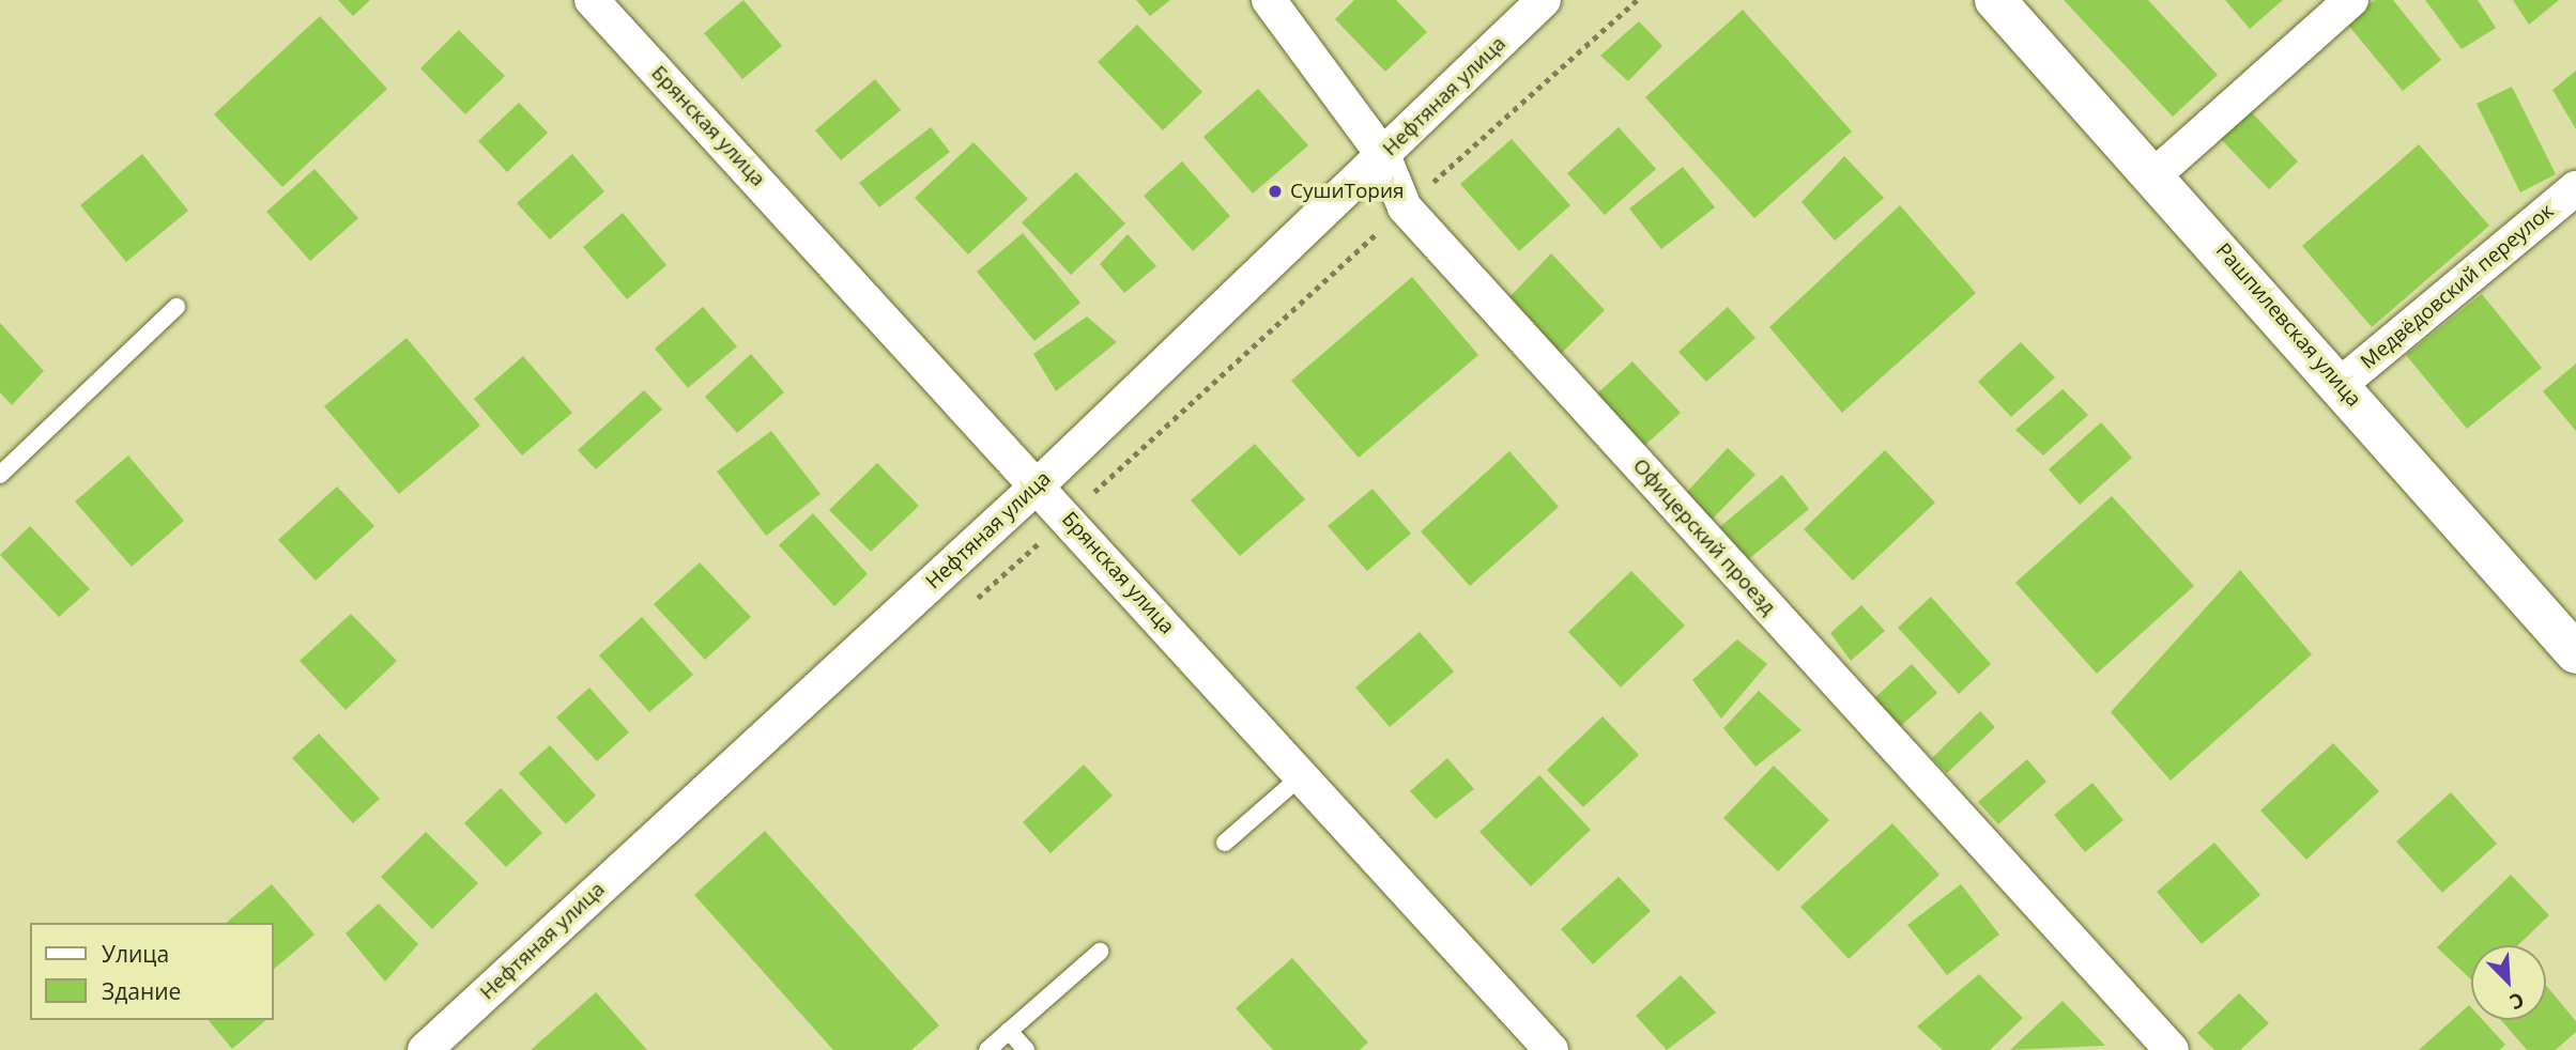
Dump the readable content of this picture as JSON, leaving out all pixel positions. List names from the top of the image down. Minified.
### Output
{"streets":{"street":["Нефтяная улица","Брянская улица","Медвёдовский переулок","Рашпилевская улица","Офицерский проезд"]},"crossings":[["Нефтяная улица","Брянская улица"],["Нефтяная улица","Офицерский проезд"],["Медвёдовский переулок","Рашпилевская улица"]],"places":["СушиТория"],"legend":["Улица","Здание"],"north":"bottom right"}
